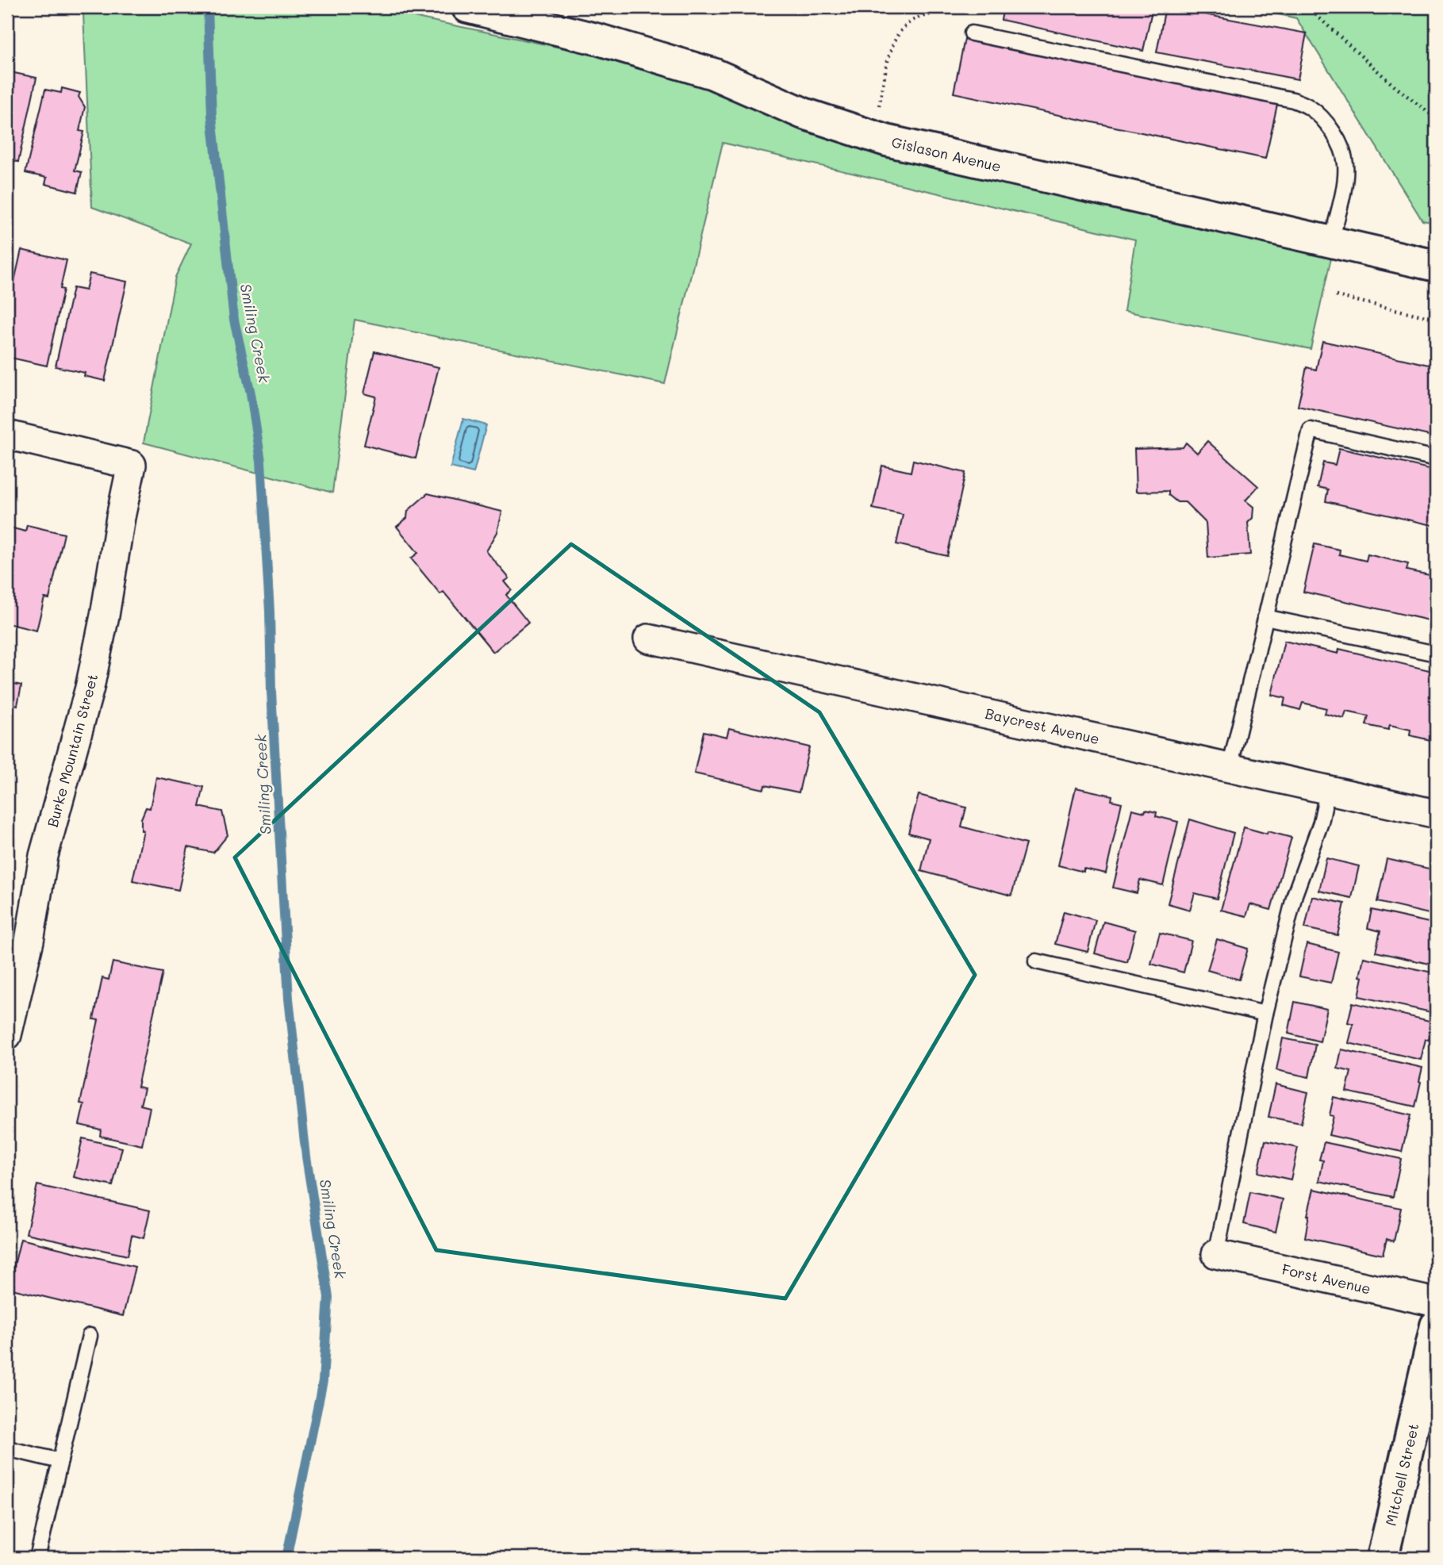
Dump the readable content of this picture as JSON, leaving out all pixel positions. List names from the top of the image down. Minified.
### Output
{"streets":{"street":["Gislason Avenue","Baycrest Avenue","Burke Mountain Street","Forst Avenue","Mitchell Street"]},"crossings":[["Forst Avenue","Mitchell Street"]],"water":["Smiling Creek"]}
